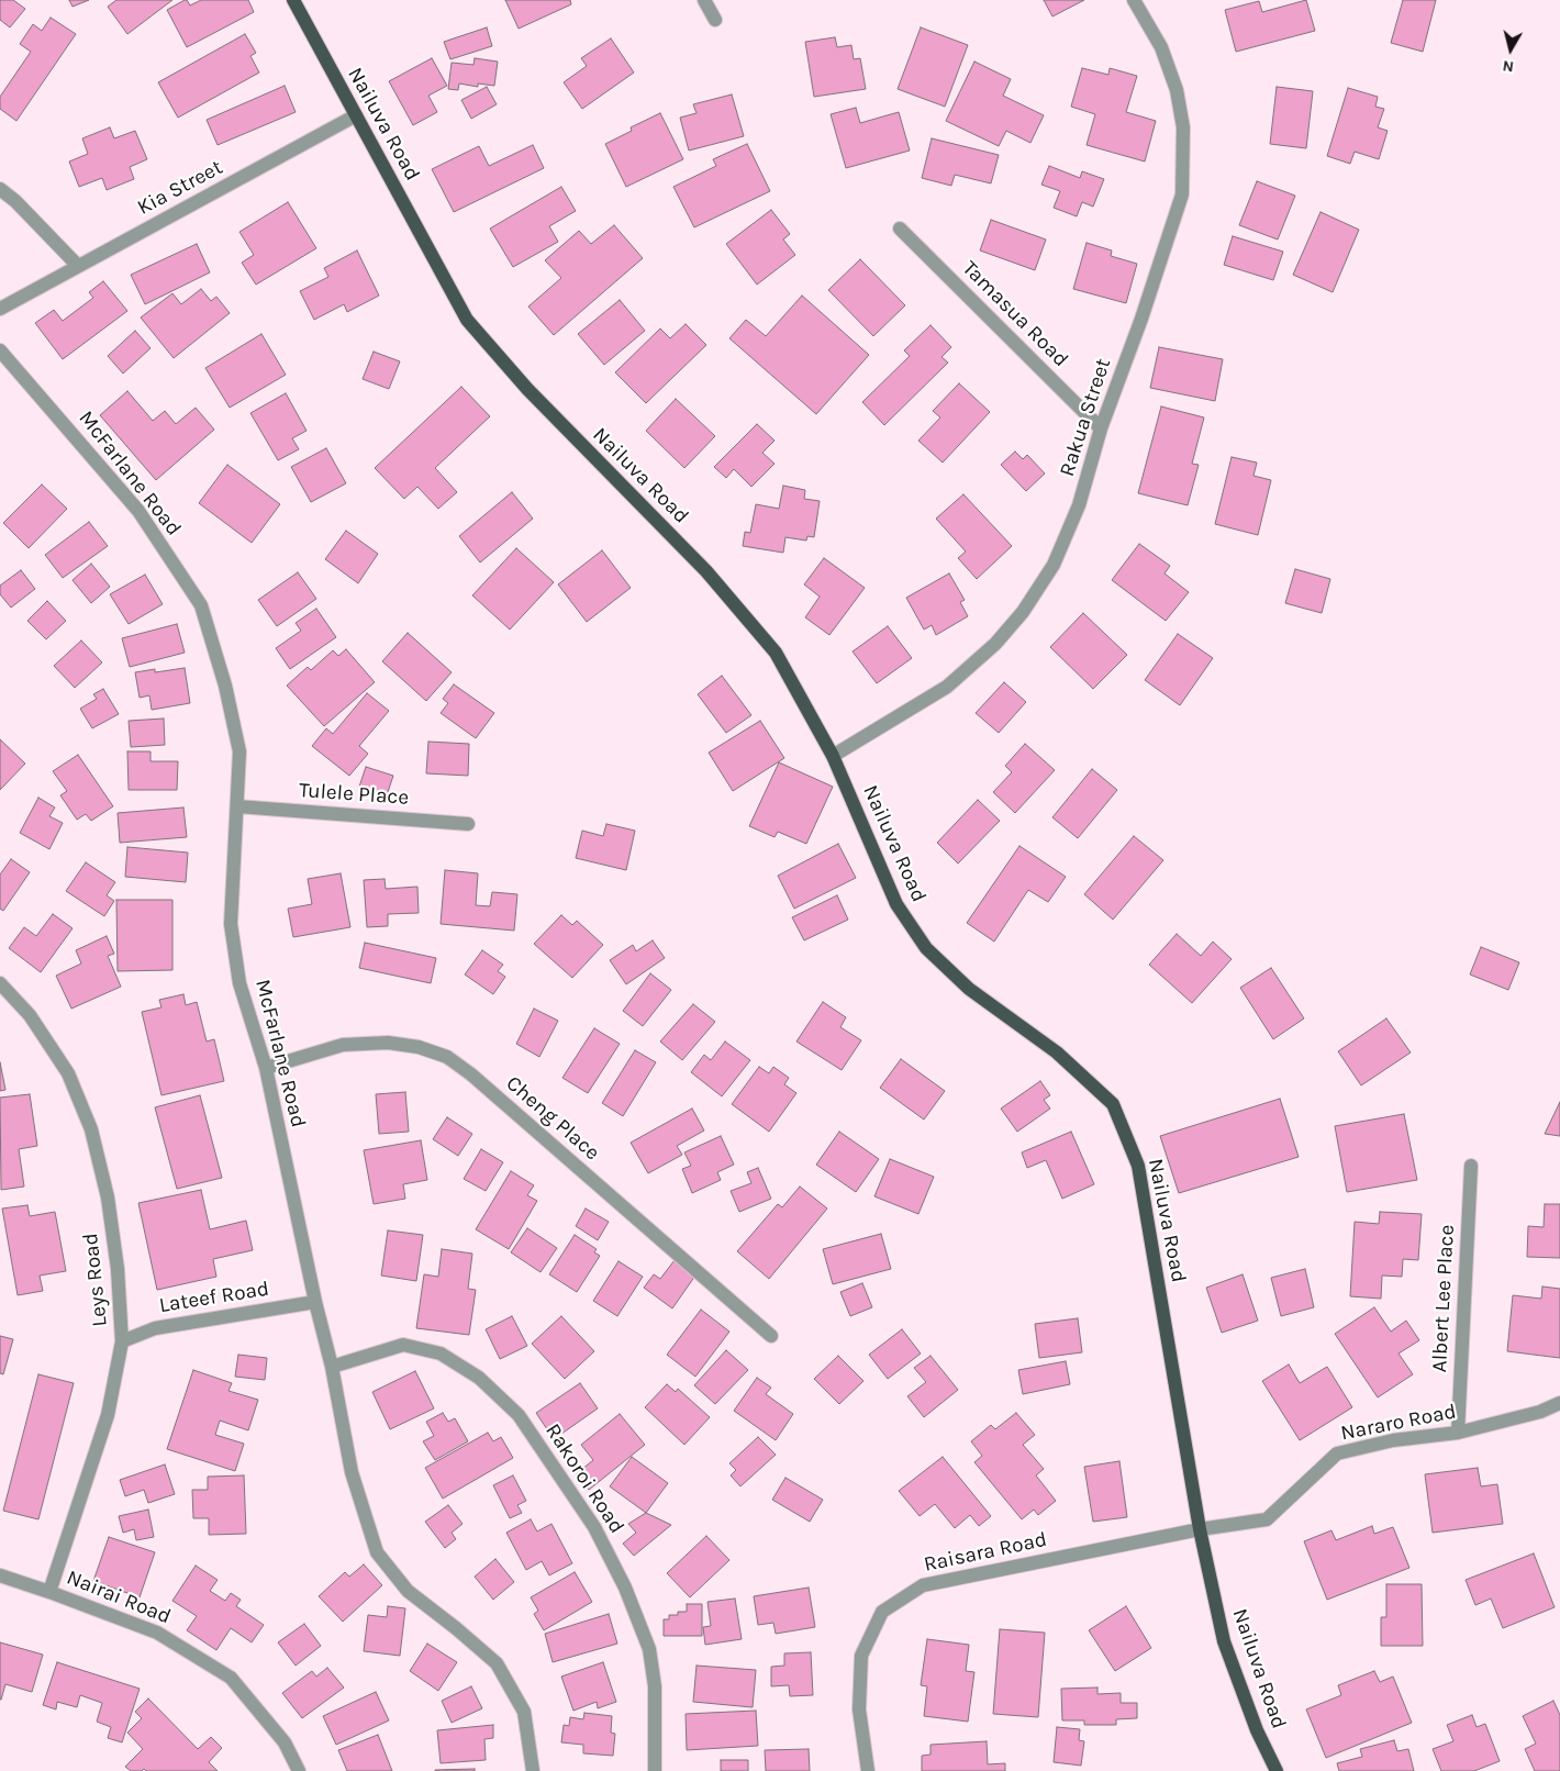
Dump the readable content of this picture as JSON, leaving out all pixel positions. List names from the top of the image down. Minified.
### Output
{"streets":{"main road":["Nailuva Road"],"street":["Kia Street","Tamasua Road","Rakua Street","McFarlane Road","Tulele Place","Cheng Place","Leys Road","Lateef Road","Albert Lee Place","Nararo Road","Rakoroi Road","Raisara Road","Nairai Road"]},"crossings":[["Nailuva Road","Kia Street"],["Nailuva Road","Rakua Street"],["Nailuva Road","Nararo Road"],["Nailuva Road","Raisara Road"],["Tamasua Road","Rakua Street"],["McFarlane Road","Tulele Place"],["McFarlane Road","Cheng Place"],["McFarlane Road","Lateef Road"],["McFarlane Road","Rakoroi Road"],["Leys Road","Lateef Road"],["Leys Road","Nairai Road"],["Albert Lee Place","Nararo Road"],["Nararo Road","Raisara Road"]],"north":"bottom"}
